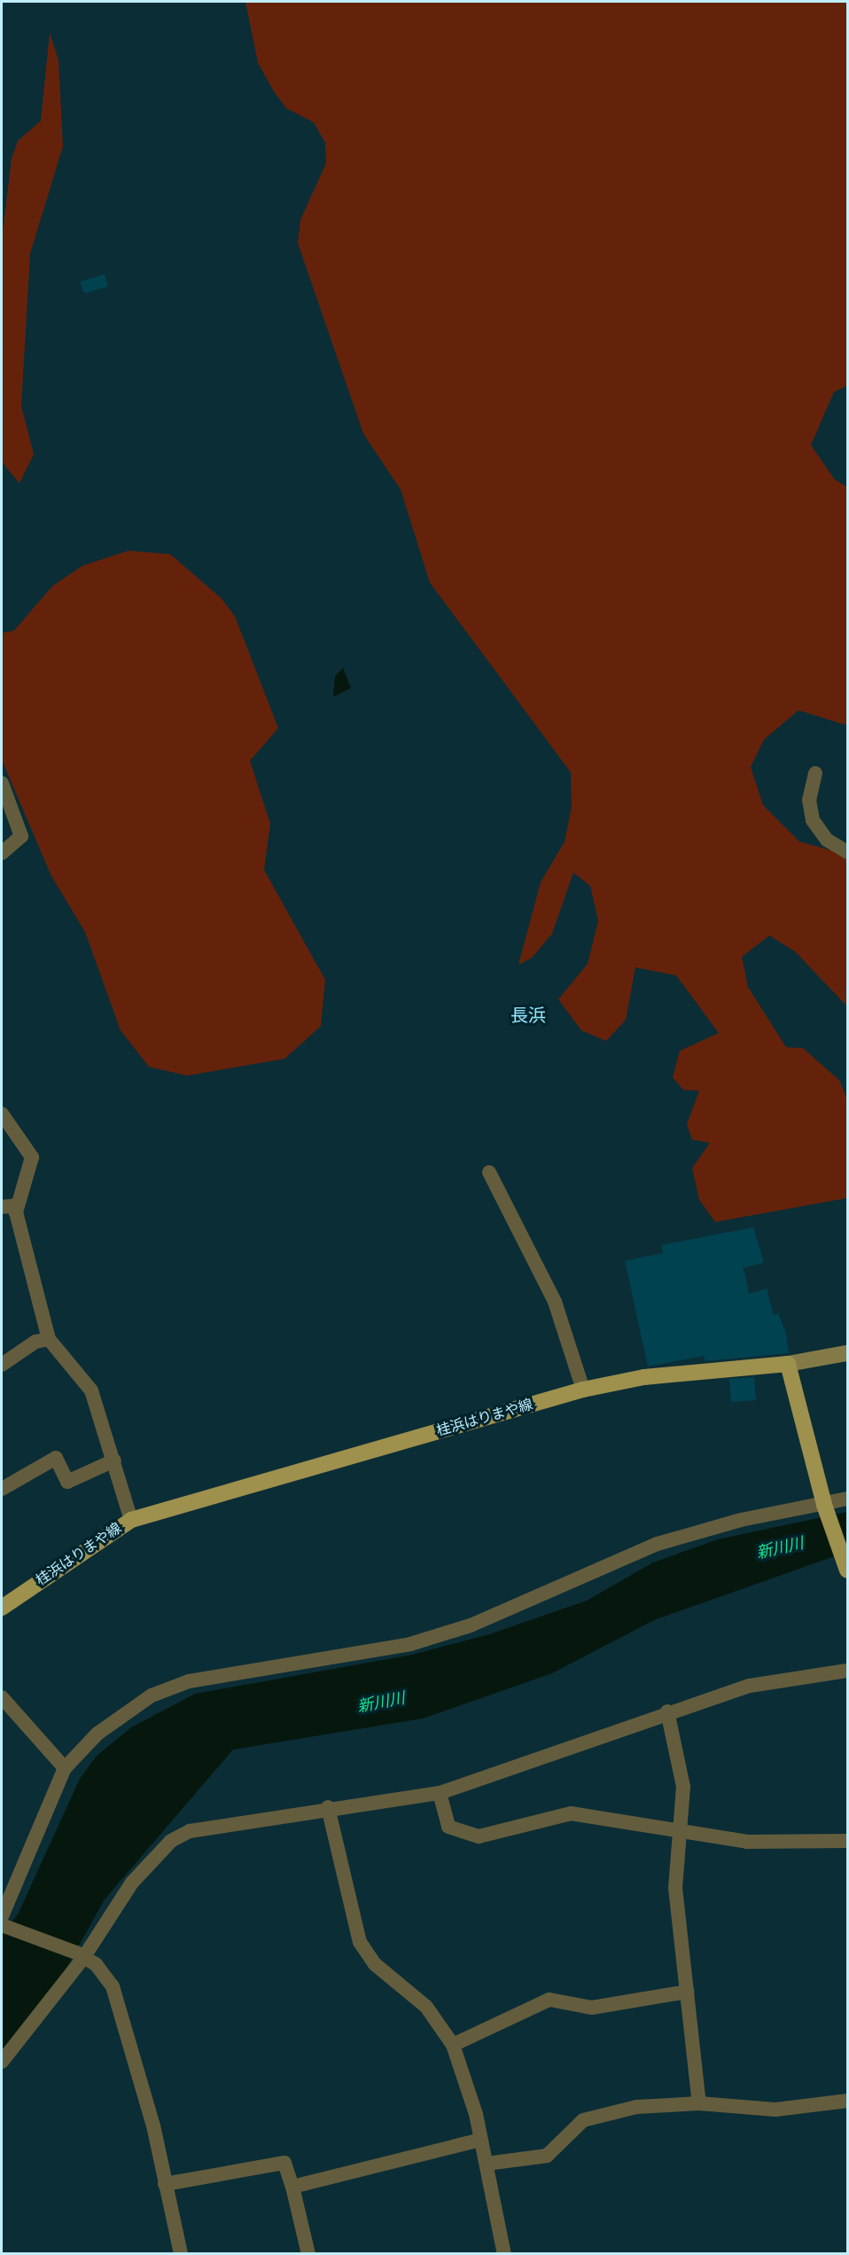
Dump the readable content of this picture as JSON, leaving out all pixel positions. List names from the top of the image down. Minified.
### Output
{"streets":{"main road":["桂浜はりまや線"]},"districts":["長浜"],"water":["新川川"]}
